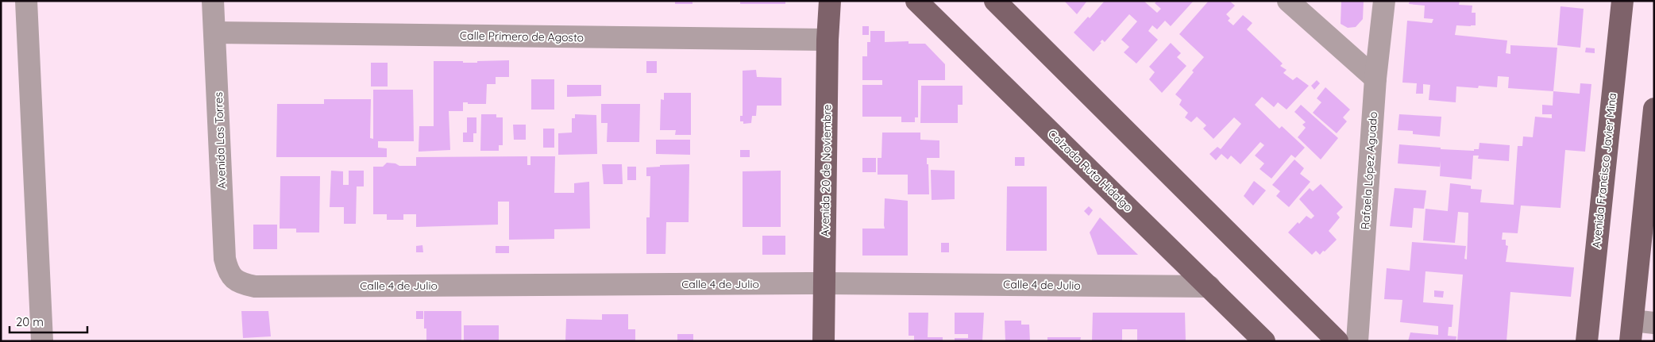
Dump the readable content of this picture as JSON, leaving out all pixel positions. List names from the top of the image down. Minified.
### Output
{"streets":{"main road":["Avenida 20 de Noviembre","Calzada Ruta Hidalgo","Avenida Francisco Javier Mina"],"street":["Calle Primero de Agosto","Avenida Las Torres","Rafaela López Aguado","Calle 4 de Julio"]},"crossings":[["Calle Primero de Agosto","Avenida Las Torres"],["Calle Primero de Agosto","Avenida 20 de Noviembre"],["Avenida Las Torres","Calle 4 de Julio"],["Avenida 20 de Noviembre","Calle 4 de Julio"],["Calzada Ruta Hidalgo","Calle 4 de Julio"]],"scale_bar":"20 m"}
